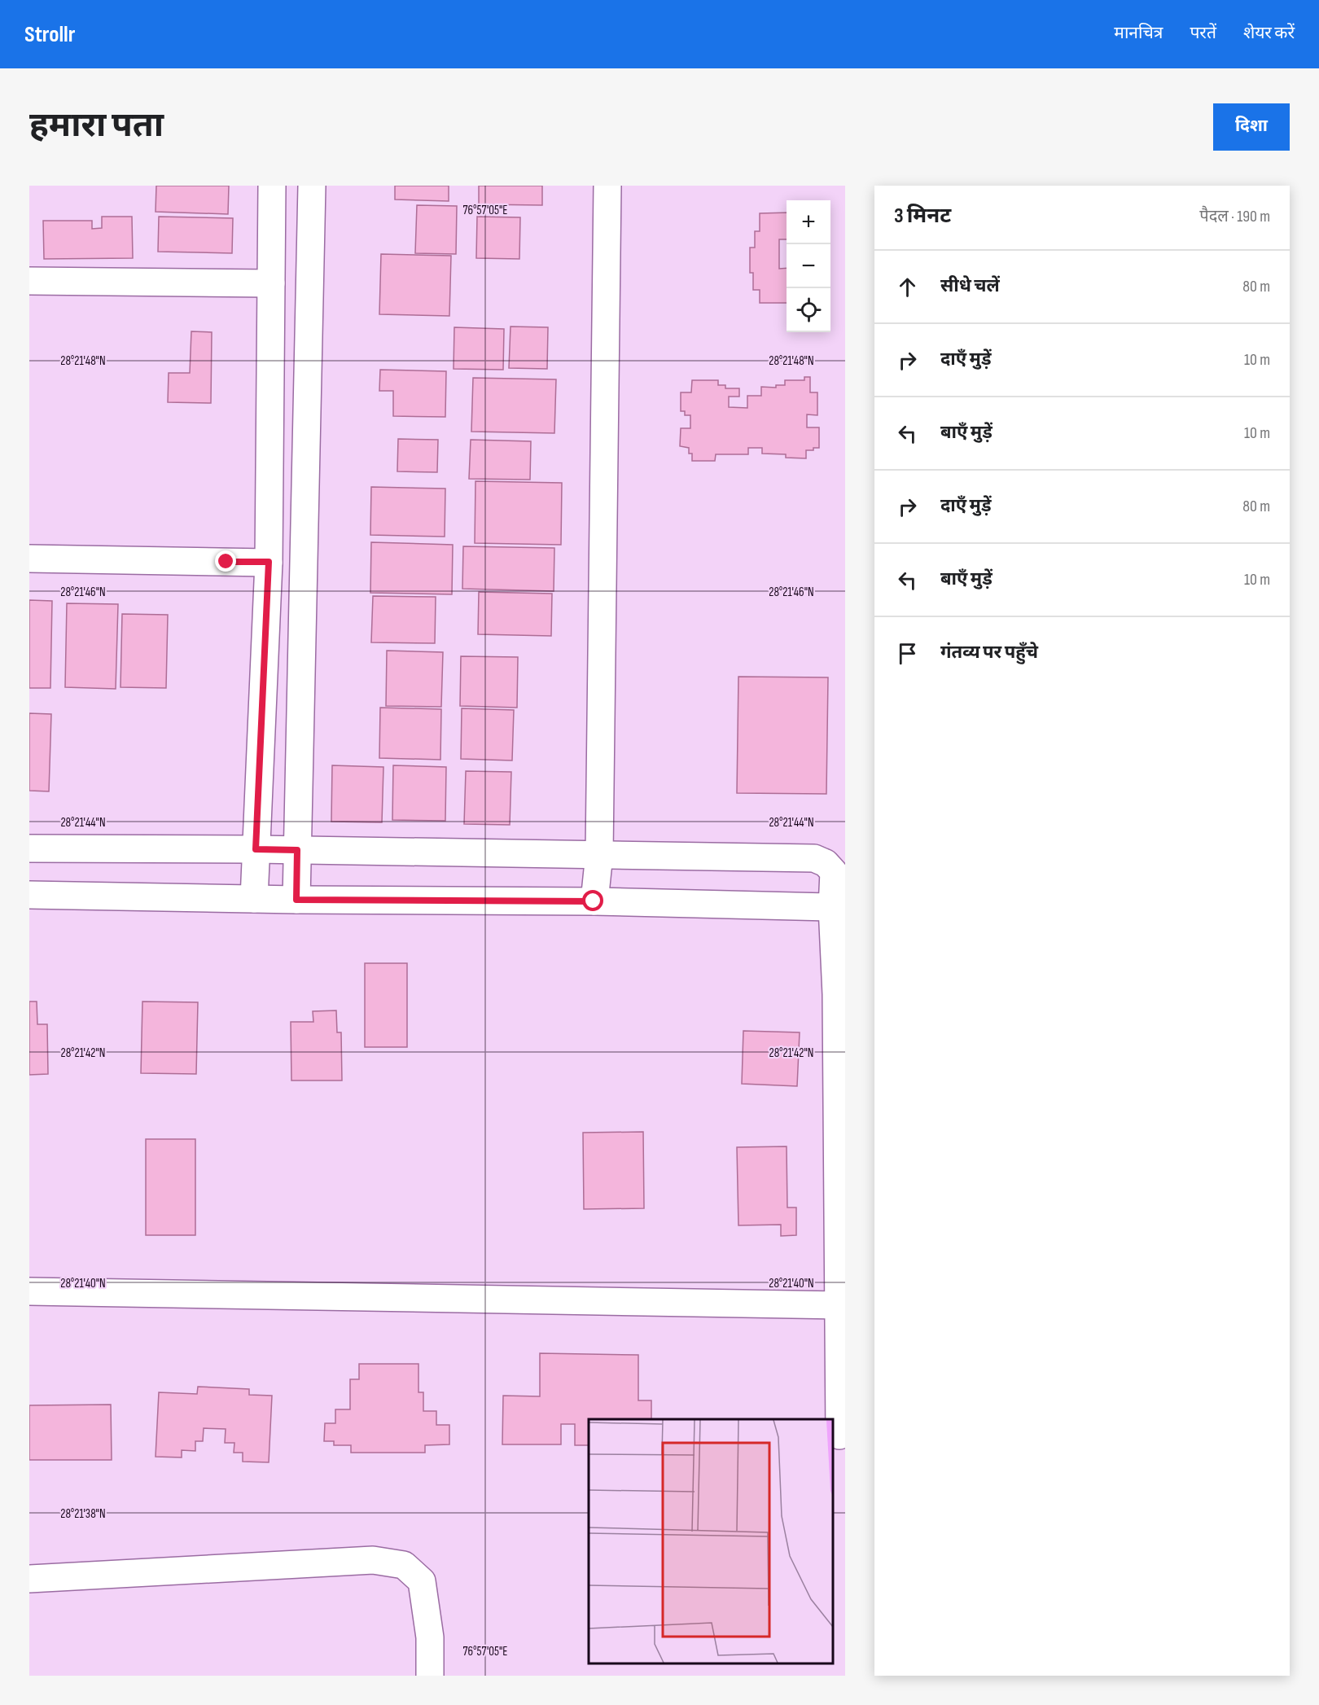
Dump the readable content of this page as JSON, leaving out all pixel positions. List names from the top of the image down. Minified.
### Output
{"page":{"header":"Strollr","nav":["मानचित्र","परतें","शेयर करें"],"buttons":"दिशा","title":"हमारा पता","heading":["3 मिनट","पैदल · 190 m"],"map_buttons":["+","−"],"list":[["सीधे चलें","80 m"],["दाएँ मुड़ें","10 m"],["बाएँ मुड़ें","10 m"],["दाएँ मुड़ें","80 m"],["बाएँ मुड़ें","10 m"],"गंतव्य पर पहुँचे"]},"coordinates":["76°57'05\"E","28°21'48\"N","28°21'46\"N","28°21'44\"N","28°21'42\"N","28°21'40\"N","28°21'38\"N"]}
